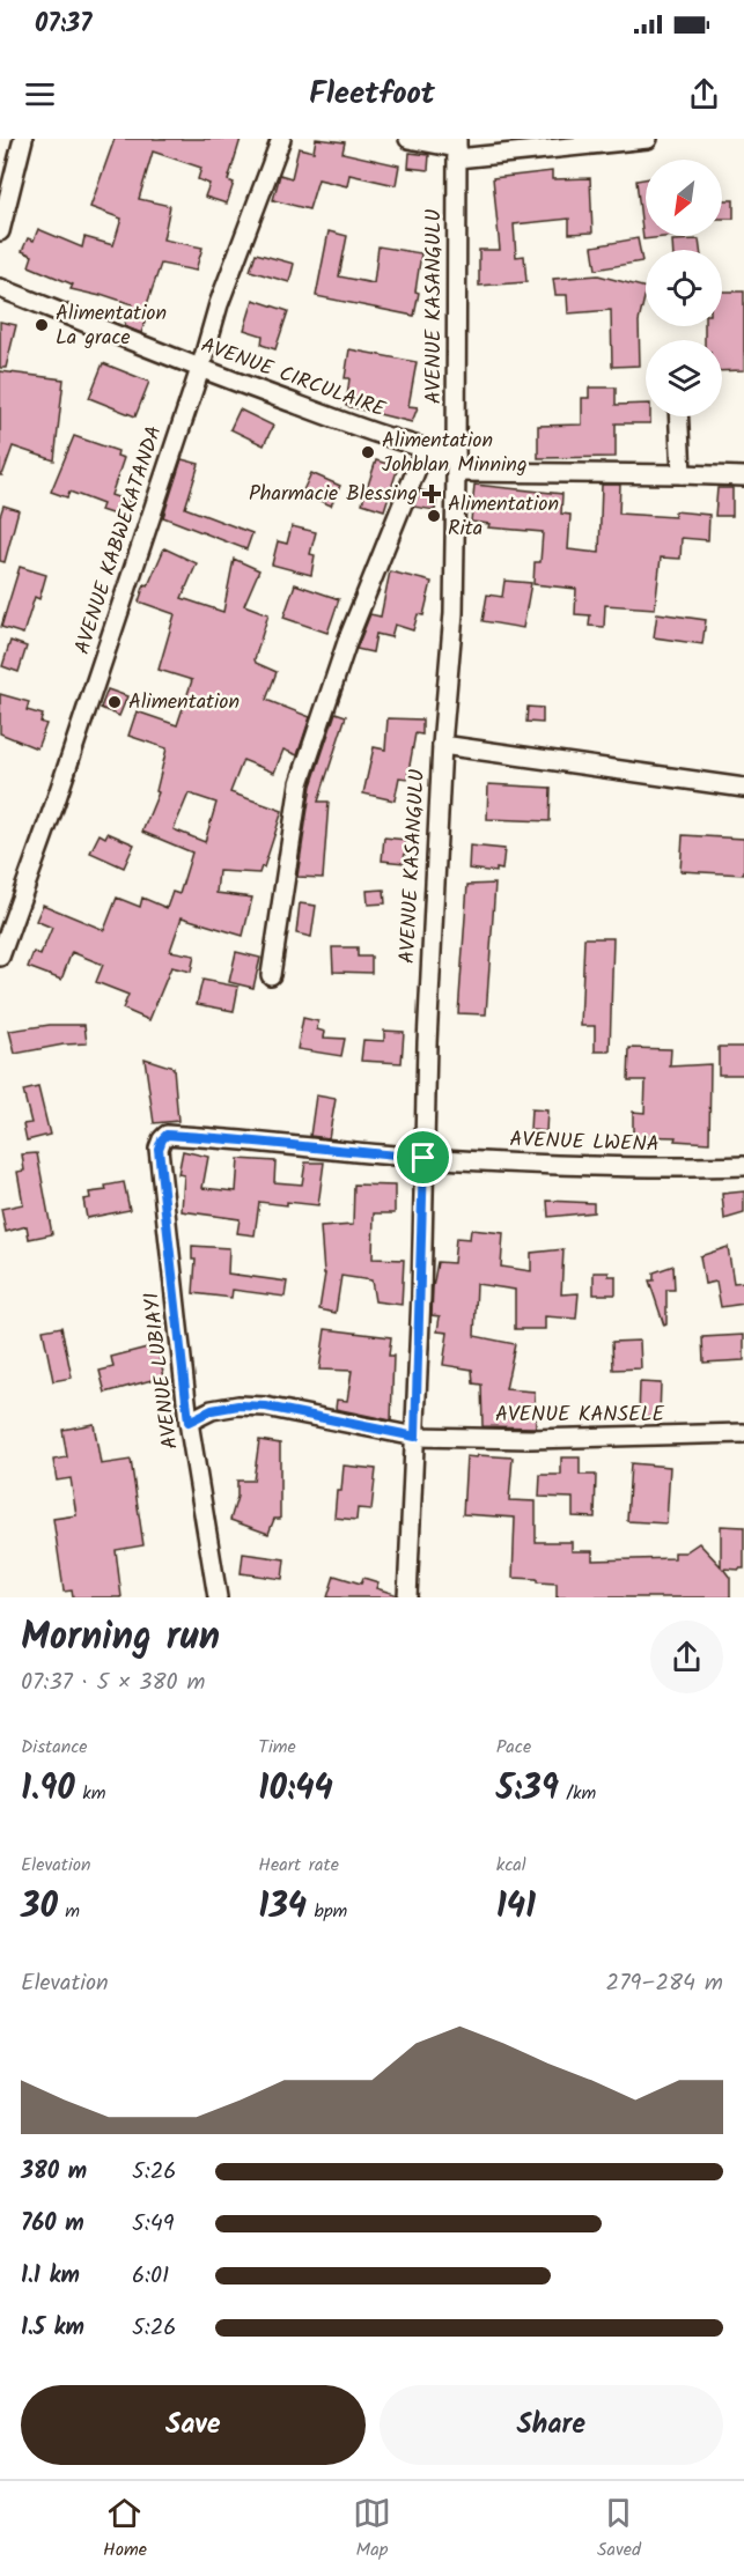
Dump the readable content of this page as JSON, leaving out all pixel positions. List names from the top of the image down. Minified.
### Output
{"streets":{"street":["AVENUE KASANGULU","AVENUE CIRCULAIRE","AVENUE KABWEKATANDA","AVENUE LWENA","AVENUE LUBIAYI","AVENUE KANSELE"]},"crossings":[["AVENUE KASANGULU","AVENUE CIRCULAIRE"],["AVENUE KASANGULU","AVENUE LWENA"],["AVENUE KASANGULU","AVENUE KANSELE"],["AVENUE CIRCULAIRE","AVENUE KABWEKATANDA"],["AVENUE LWENA","AVENUE LUBIAYI"],["AVENUE LUBIAYI","AVENUE KANSELE"]],"places":{"other":["Alimentation La grace","Alimentation Johblan Minning","Alimentation Rita","Alimentation"],"health":["Pharmacie Blessing"]},"north":"bottom left","page":{"status":"07:37","header":"Fleetfoot","heading":["Morning run","07:37 · 5 × 380 m"],"stats":[["Distance","1.90 km"],["Time","10:44"],["Pace","5:39 /km"],["Elevation","30 m"],["Heart rate","134 bpm"],["kcal","141"]],"chart":["Elevation","279–284 m"],"list":[{"name":"380 m","note":"5:26"},{"name":"760 m","note":"5:49"},{"name":"1.1 km","note":"6:01"},{"name":"1.5 km","note":"5:26"}],"buttons":["Save","Share"],"tabs":["Home","Map","Saved"]}}
